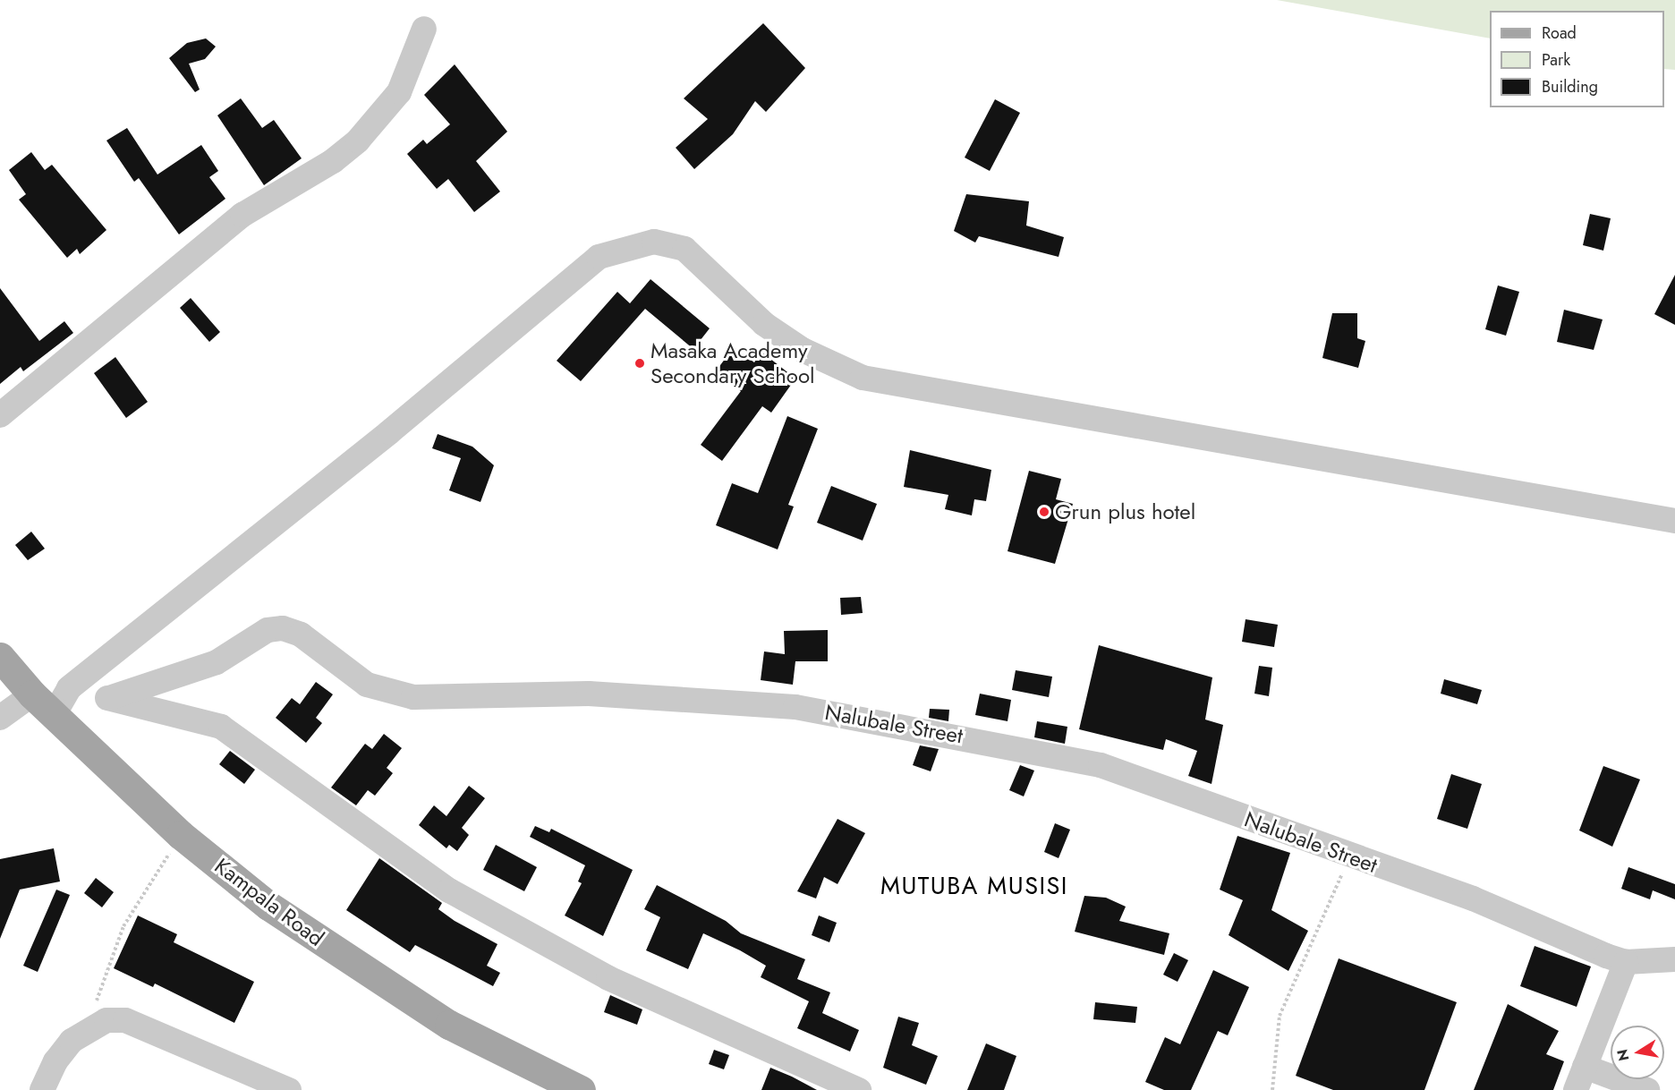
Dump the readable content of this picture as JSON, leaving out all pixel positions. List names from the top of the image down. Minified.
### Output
{"streets":{"main road":["Kampala Road"],"street":["Nalubale Street"]},"districts":["MUTUBA MUSISI"],"places":["Masaka Academy Secondary School","Grun plus hotel"],"legend":["Road","Park","Building"],"north":"left"}
